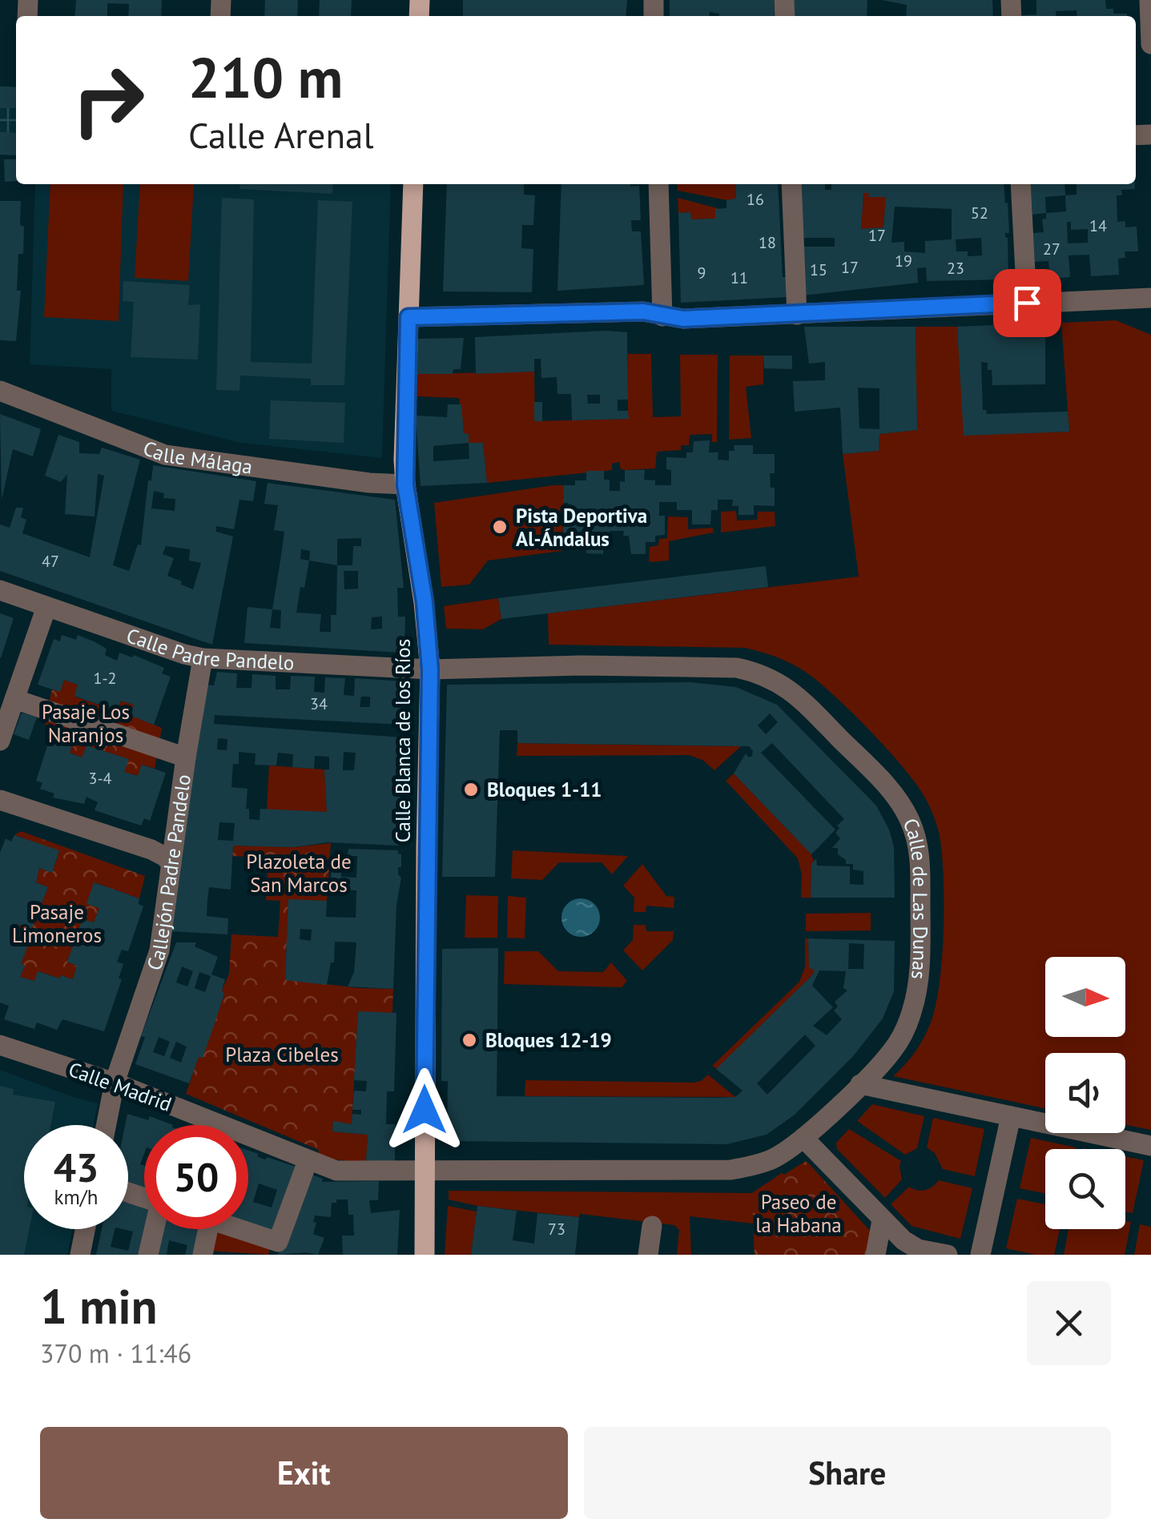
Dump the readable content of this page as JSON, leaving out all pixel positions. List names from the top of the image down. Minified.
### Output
{"streets":{"main road":["Calle Blanca de los Ríos"],"street":["Calle Málaga","Calle Padre Pandelo","Callejón Padre Pandelo","Calle de Las Dunas","Calle Madrid"]},"crossings":[["Calle Málaga","Calle Blanca de los Ríos"],["Calle Padre Pandelo","Calle Blanca de los Ríos"],["Calle Padre Pandelo","Callejón Padre Pandelo"],["Calle Padre Pandelo","Calle de Las Dunas"],["Calle Blanca de los Ríos","Calle de Las Dunas"],["Calle Blanca de los Ríos","Calle Madrid"],["Callejón Padre Pandelo","Calle Madrid"],["Calle de Las Dunas","Calle Madrid"]],"parks":["Pasaje Los Naranjos","Plazoleta de San Marcos","Pasaje Limoneros","Plaza Cibeles","Paseo de la Habana"],"places":["Pista Deportiva Al-Ándalus","Bloques 1-11","Bloques 12-19"],"house_numbers":["16","52","14","17","18","27","19","17","23","15","9","11","47","1-2","34","3-4","73"],"north":"right","page":{"turn":["210 m","Calle Arenal"],"speed":"43 km/h","limit":"50","heading":["1 min","370 m · 11:46"],"buttons":["Exit","Share"]}}
